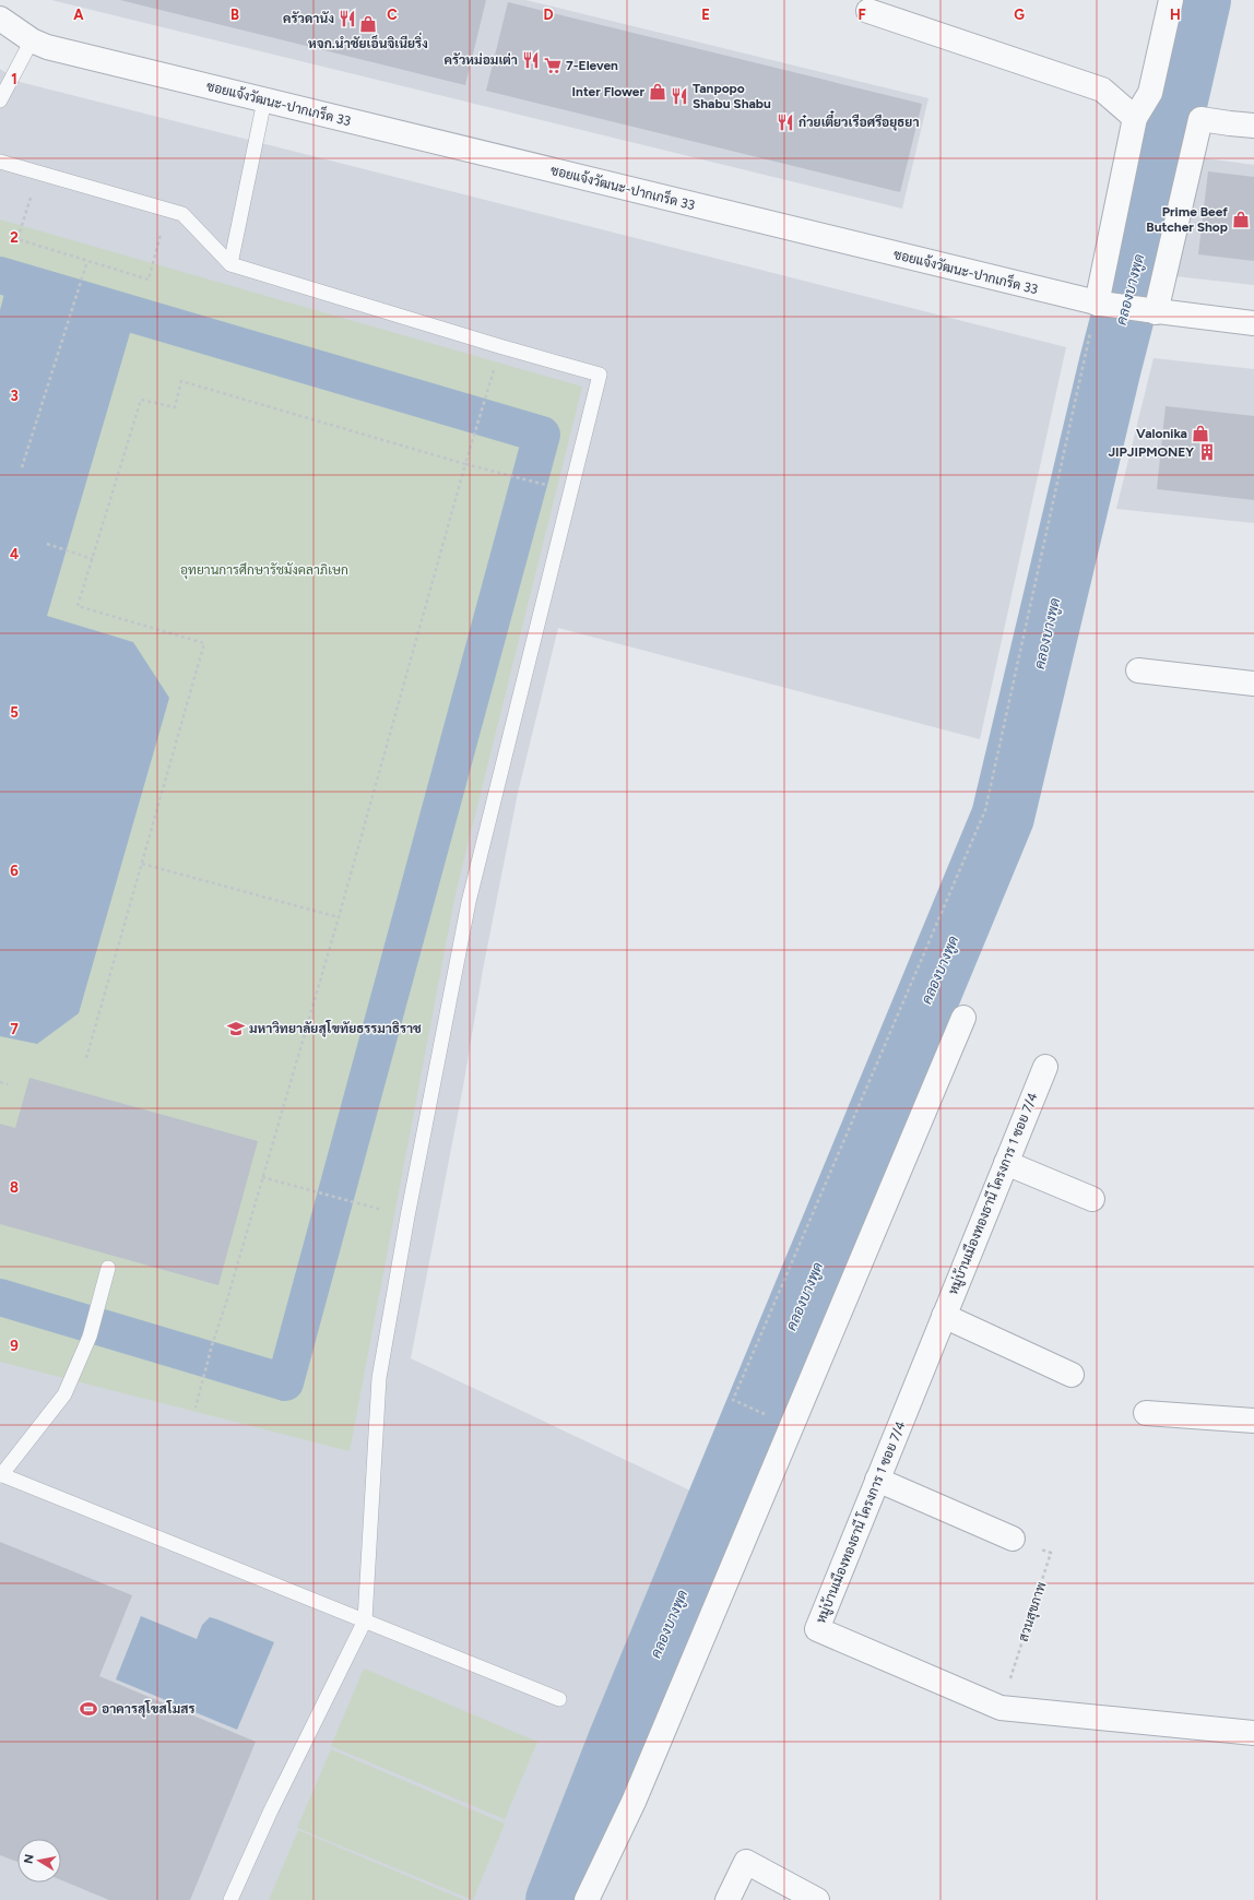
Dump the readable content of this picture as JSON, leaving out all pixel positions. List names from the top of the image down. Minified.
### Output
{"streets":{"street":["ซอยแจ้งวัฒนะ-ปากเกร็ด 33","หมู่บ้านเมืองทองธานี โครงการ 1 ซอย 7/4"],"path":["สวนสุขภาพ"]},"crossings":[["หมู่บ้านเมืองทองธานี โครงการ 1 ซอย 7/4","สวนสุขภาพ"]],"water":["คลองบางพูด"],"parks":["อุทยานการศึกษารัชมังคลาภิเษก"],"places":{"restaurant":["ครัวดานัง","ครัวหม่อมเต่า","Tanpopo Shabu Shabu","ก๋วยเตี๋ยวเรือศรีอยุธยา"],"shop":["หจก.นำชัยเอ็นจิเนียริ่ง","Inter Flower","Prime Beef Butcher Shop","Valonika"],"supermarket":["7-Eleven"],"building":["JIPJIPMONEY"],"school or university":["มหาวิทยาลัยสุโขทัยธรรมาธิราช"],"sports":["อาคารสุโขสโมสร"]},"north":"left","grid":{"columns":["A","B","C","D","E","F","G","H"],"rows":["1","2","3","4","5","6","7","8","9"]}}
